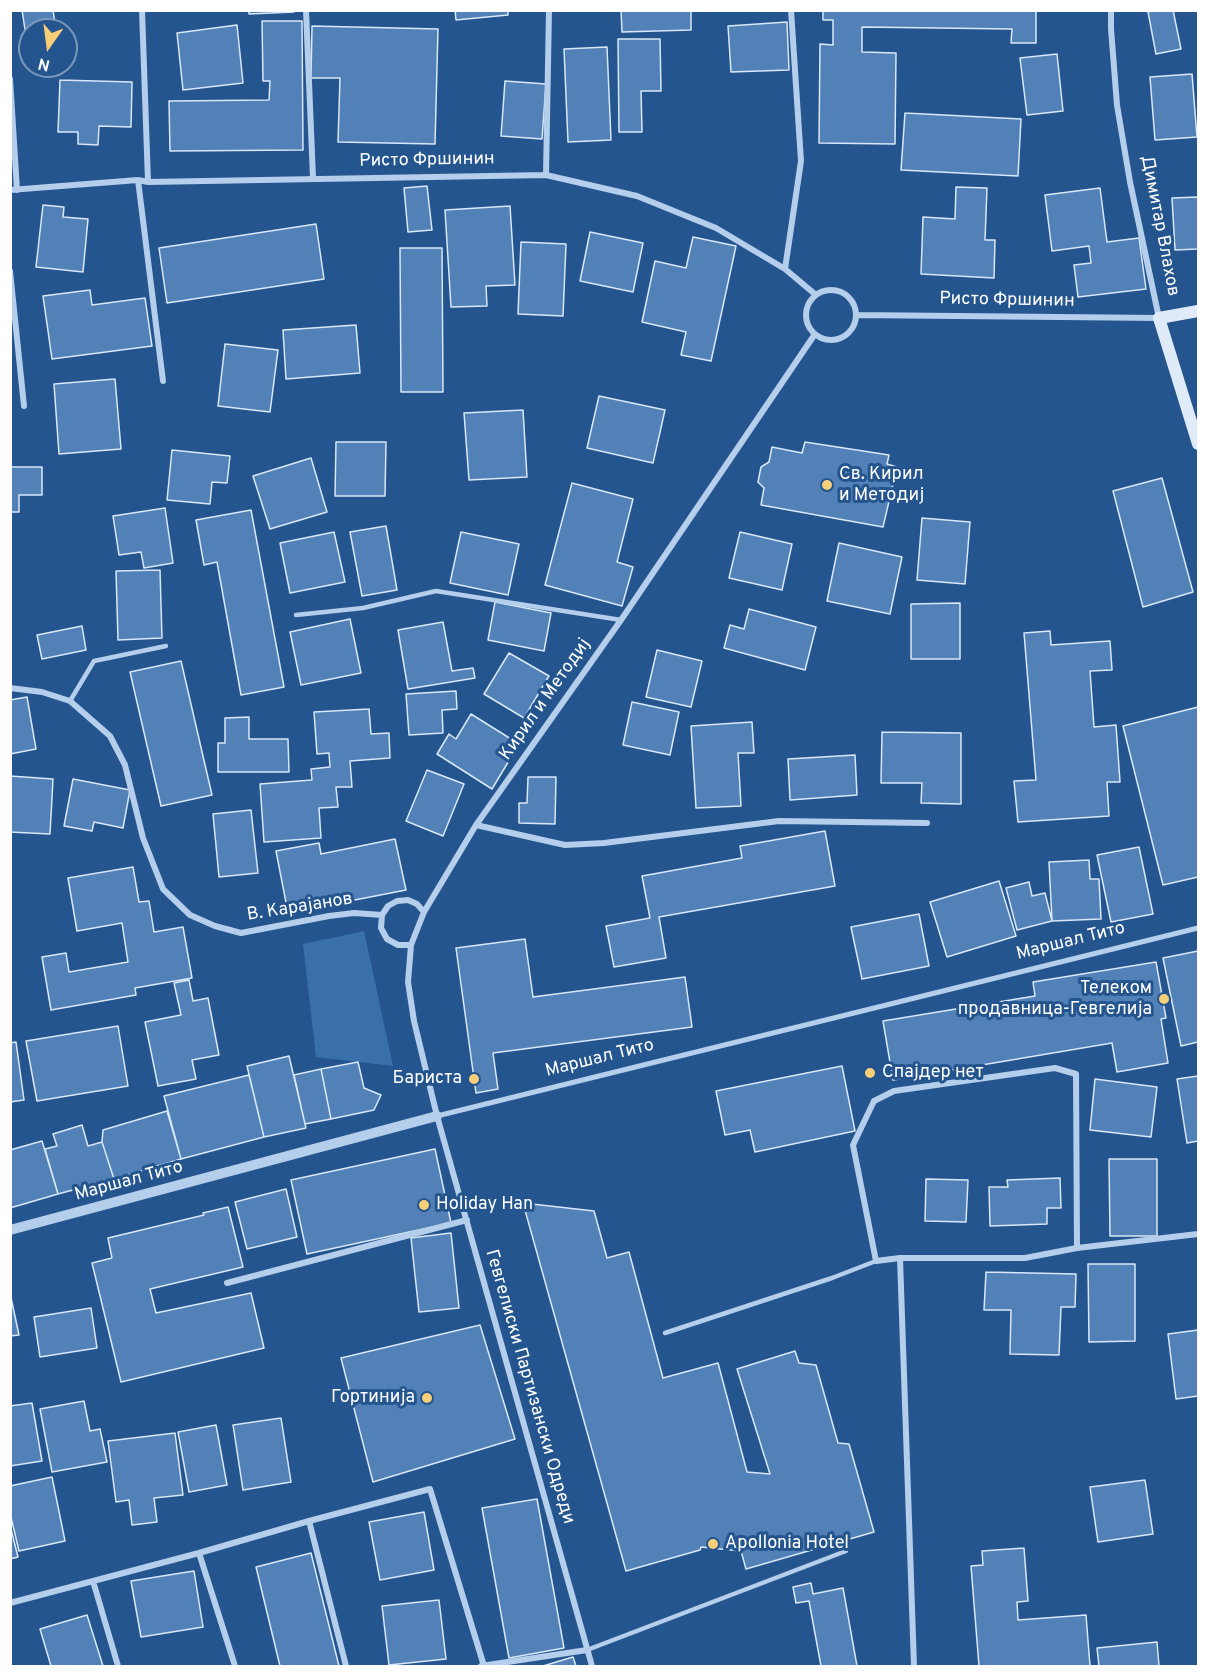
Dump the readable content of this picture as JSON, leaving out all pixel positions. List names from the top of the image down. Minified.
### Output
{"streets":{"main road":["Димитар Влахов"],"street":["Ристо Фршинин","Кирил и Методиј","В. Карајанов","Маршал Тито","Гевгелиски Партизански Одреди"]},"crossings":[["Ристо Фршинин","Димитар Влахов"],["Ристо Фршинин","Кирил и Методиј"],["Кирил и Методиј","В. Карајанов"],["Кирил и Методиј","Маршал Тито"],["Кирил и Методиј","Гевгелиски Партизански Одреди"],["Маршал Тито","Гевгелиски Партизански Одреди"]],"places":["Св. Кирил и Методиј","Телеком продавница-Гевгелија","Спајдер нет","Бариста","Holiday Han","Гортинија","Apollonia Hotel"],"north":"bottom"}
